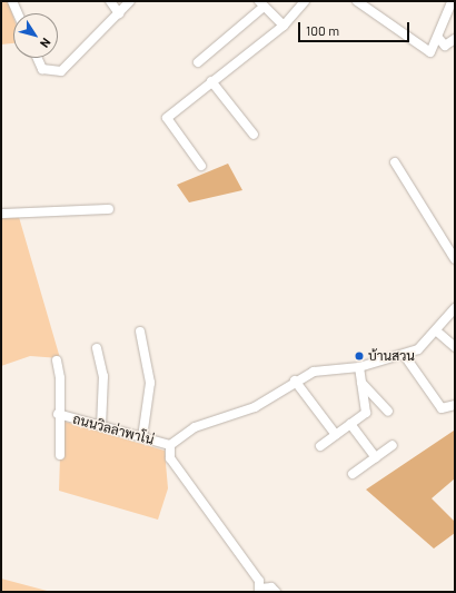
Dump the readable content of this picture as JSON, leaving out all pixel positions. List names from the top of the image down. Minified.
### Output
{"streets":{"street":["ถนนวิลล่าพาโน่"]},"places":["บ้านสวน"],"scale_bar":"100 m","north":"bottom right"}
